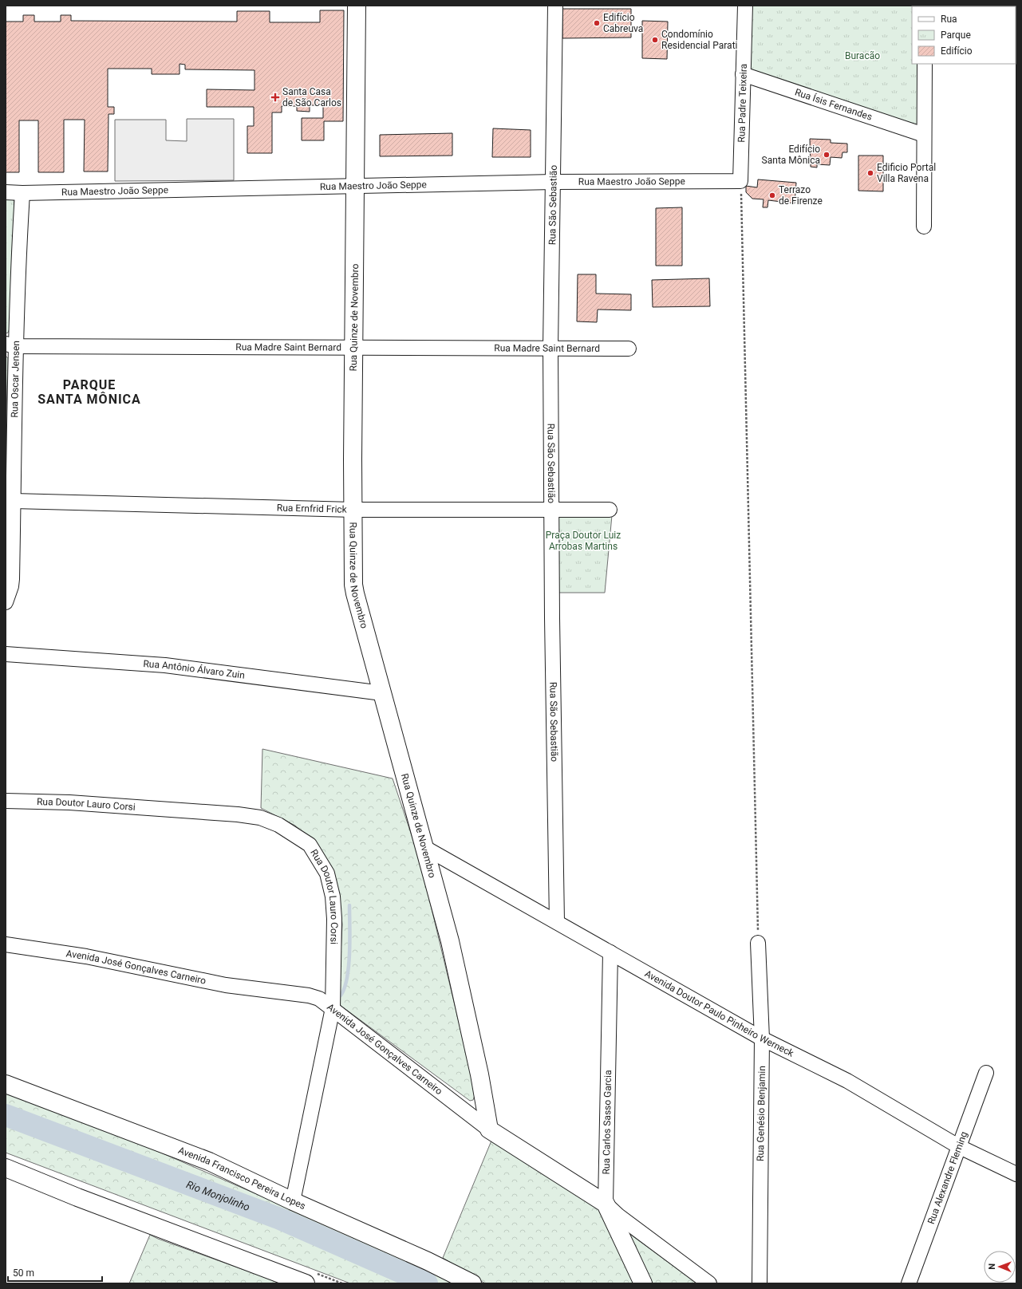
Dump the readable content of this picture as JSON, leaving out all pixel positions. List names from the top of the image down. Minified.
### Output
{"streets":{"main road":["Rua Quinze de Novembro","Avenida José Gonçalves Carneiro","Rua Carlos Sasso Garcia","Avenida Francisco Pereira Lopes"],"street":["Rua Padre Teixeira","Rua Ísis Fernandes","Rua Maestro João Seppe","Rua São Sebastião","Rua Madre Saint Bernard","Rua Oscar Jensen","Rua Ernfrid Frick","Rua Antônio Álvaro Zuin","Rua Doutor Lauro Corsi","Avenida Doutor Paulo Pinheiro Werneck","Rua Genésio Benjamin","Rua Alexandre Fleming"]},"crossings":[["Rua Padre Teixeira","Rua Ísis Fernandes"],["Rua Padre Teixeira","Rua Maestro João Seppe"],["Rua Maestro João Seppe","Rua São Sebastião"],["Rua Maestro João Seppe","Rua Quinze de Novembro"],["Rua Maestro João Seppe","Rua Oscar Jensen"],["Rua São Sebastião","Rua Madre Saint Bernard"],["Rua São Sebastião","Rua Ernfrid Frick"],["Rua São Sebastião","Avenida Doutor Paulo Pinheiro Werneck"],["Rua Quinze de Novembro","Rua Madre Saint Bernard"],["Rua Quinze de Novembro","Rua Ernfrid Frick"],["Rua Quinze de Novembro","Rua Antônio Álvaro Zuin"],["Rua Quinze de Novembro","Avenida José Gonçalves Carneiro"],["Rua Quinze de Novembro","Avenida Doutor Paulo Pinheiro Werneck"],["Rua Madre Saint Bernard","Rua Oscar Jensen"],["Rua Oscar Jensen","Rua Ernfrid Frick"],["Rua Doutor Lauro Corsi","Avenida José Gonçalves Carneiro"],["Rua Doutor Lauro Corsi","Avenida Francisco Pereira Lopes"],["Avenida José Gonçalves Carneiro","Rua Carlos Sasso Garcia"],["Avenida Doutor Paulo Pinheiro Werneck","Rua Genésio Benjamin"],["Avenida Doutor Paulo Pinheiro Werneck","Rua Carlos Sasso Garcia"],["Avenida Doutor Paulo Pinheiro Werneck","Rua Alexandre Fleming"]],"districts":["PARQUE SANTA MÔNICA"],"water":["Rio Monjolinho"],"parks":["Buracão","Praça Doutor Luiz Arrobas Martins"],"places":{"other":["Edifício Cabreuva","Condomínio Residencial Parati","Edifício Santa Mônica","Edificio Portal Villa Ravena","Terrazo de Firenze"],"health":["Santa Casa de São Carlos"]},"legend":["Rua","Parque","Edifício"],"scale_bar":"50 m","north":"left"}
